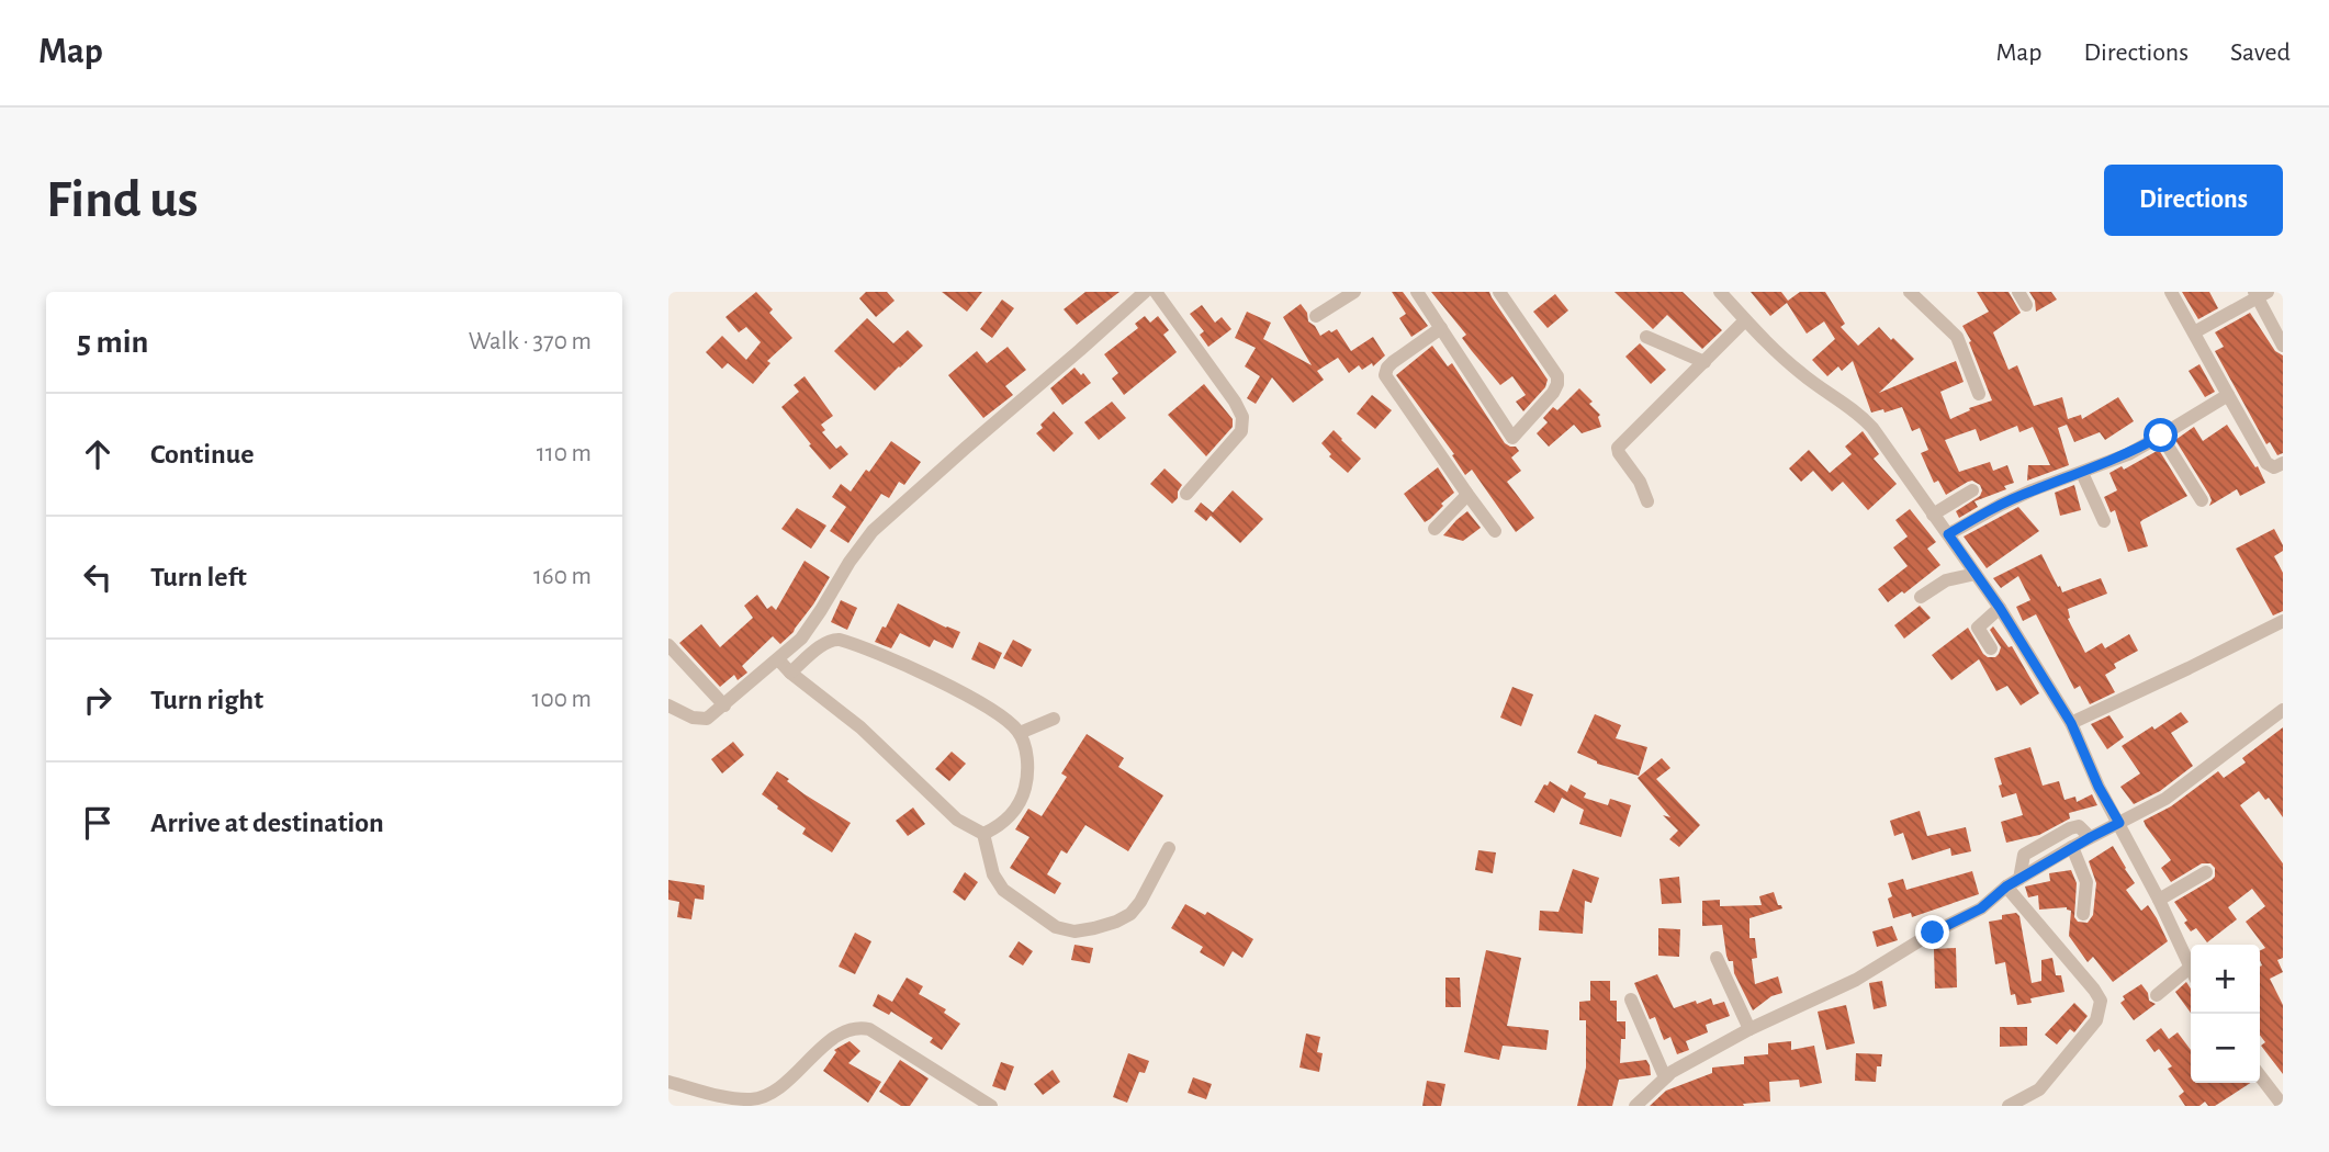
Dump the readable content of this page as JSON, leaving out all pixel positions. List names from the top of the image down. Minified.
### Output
{"page":{"header":"Map","nav":["Map","Directions","Saved"],"buttons":"Directions","title":"Find us","heading":["5 min","Walk · 370 m"],"list":[["Continue","110 m"],["Turn left","160 m"],["Turn right","100 m"],"Arrive at destination"],"map_buttons":["+","−"]}}
